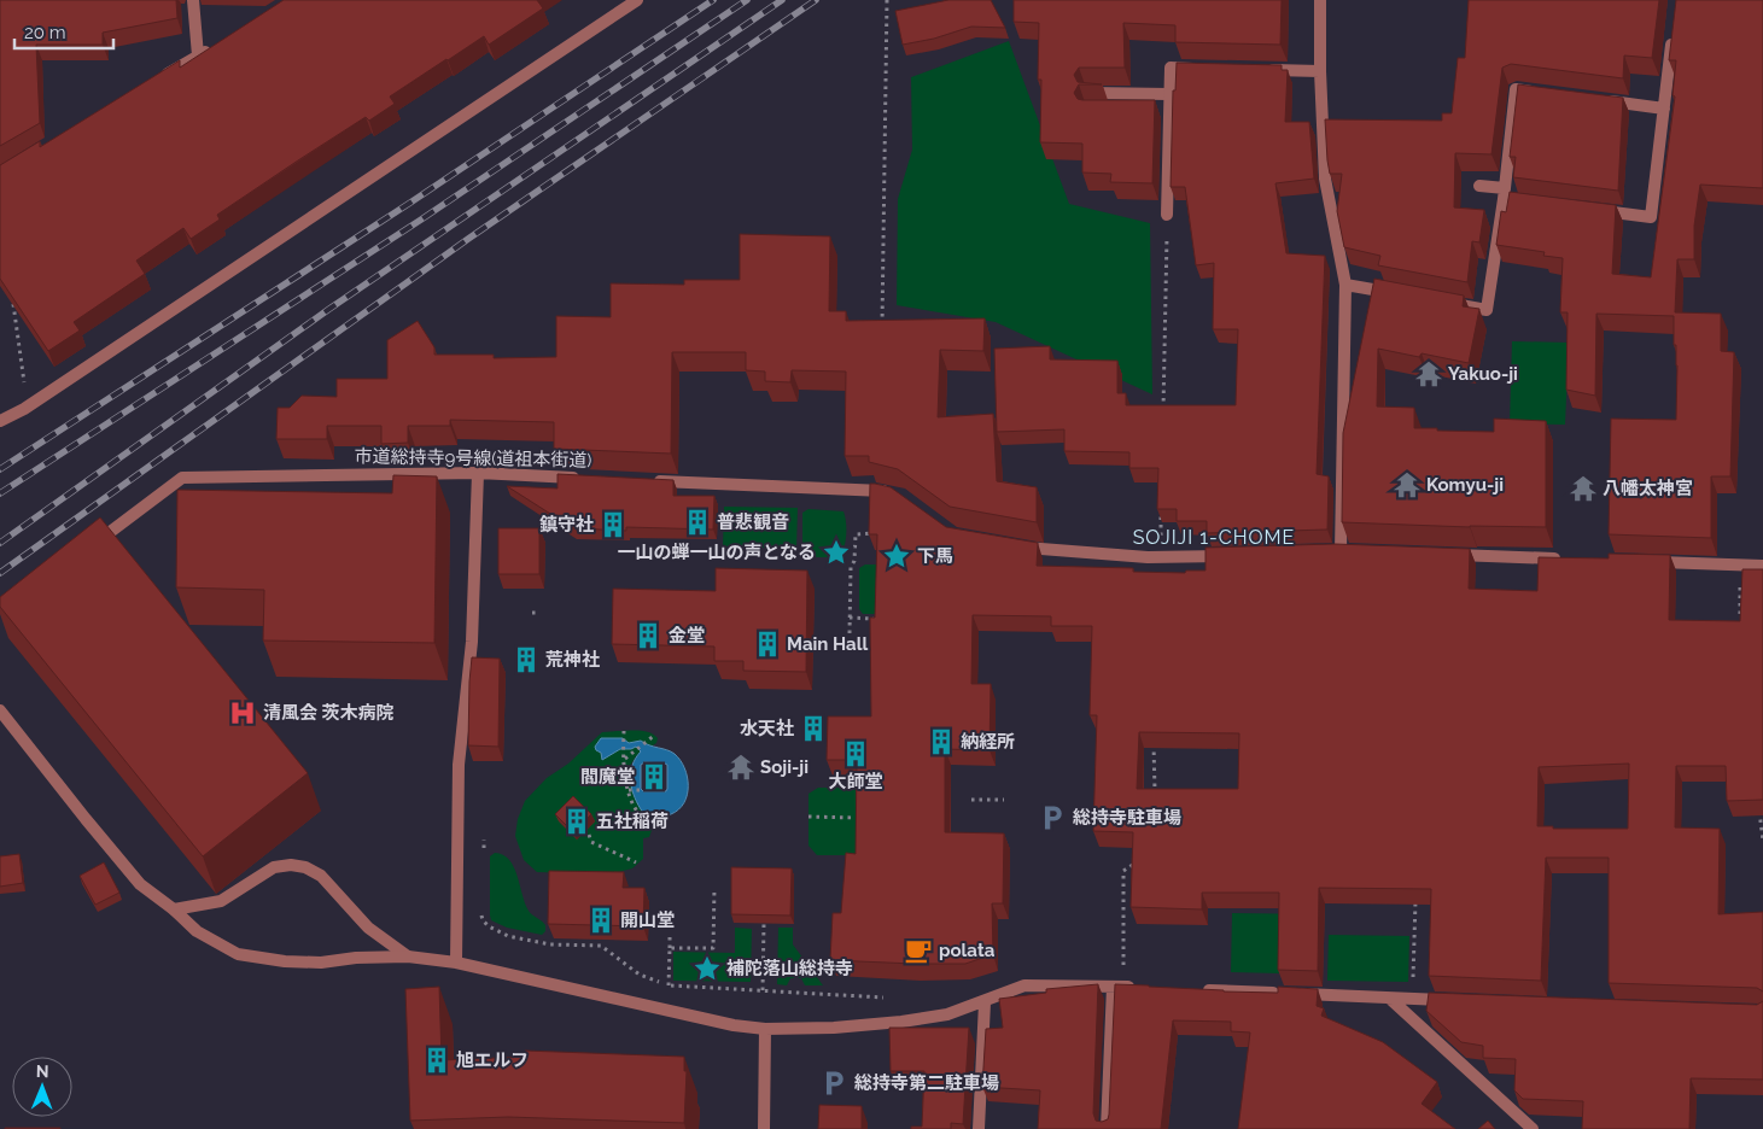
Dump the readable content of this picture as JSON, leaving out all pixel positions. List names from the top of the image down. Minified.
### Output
{"streets":{"street":["市道総持寺9号線(道祖本街道)"]},"districts":["SOJIJI 1-CHOME"],"places":{"temple":["Yakuo-ji","Komyu-ji","八幡太神宮","Soji-ji"],"building":["普悲観音","鎮守社","金堂","Main Hall","荒神社","水天社","納経所","大師堂","閻魔堂","五社稲荷","開山堂","旭エルフ"],"place":["一山の蝉一山の声となる","下馬","補陀落山総持寺"],"hospital":["清風会 茨木病院"],"parking":["総持寺駐車場","総持寺第二駐車場"],"cafe":["polata"]},"scale_bar":"20 m","north":"top"}
